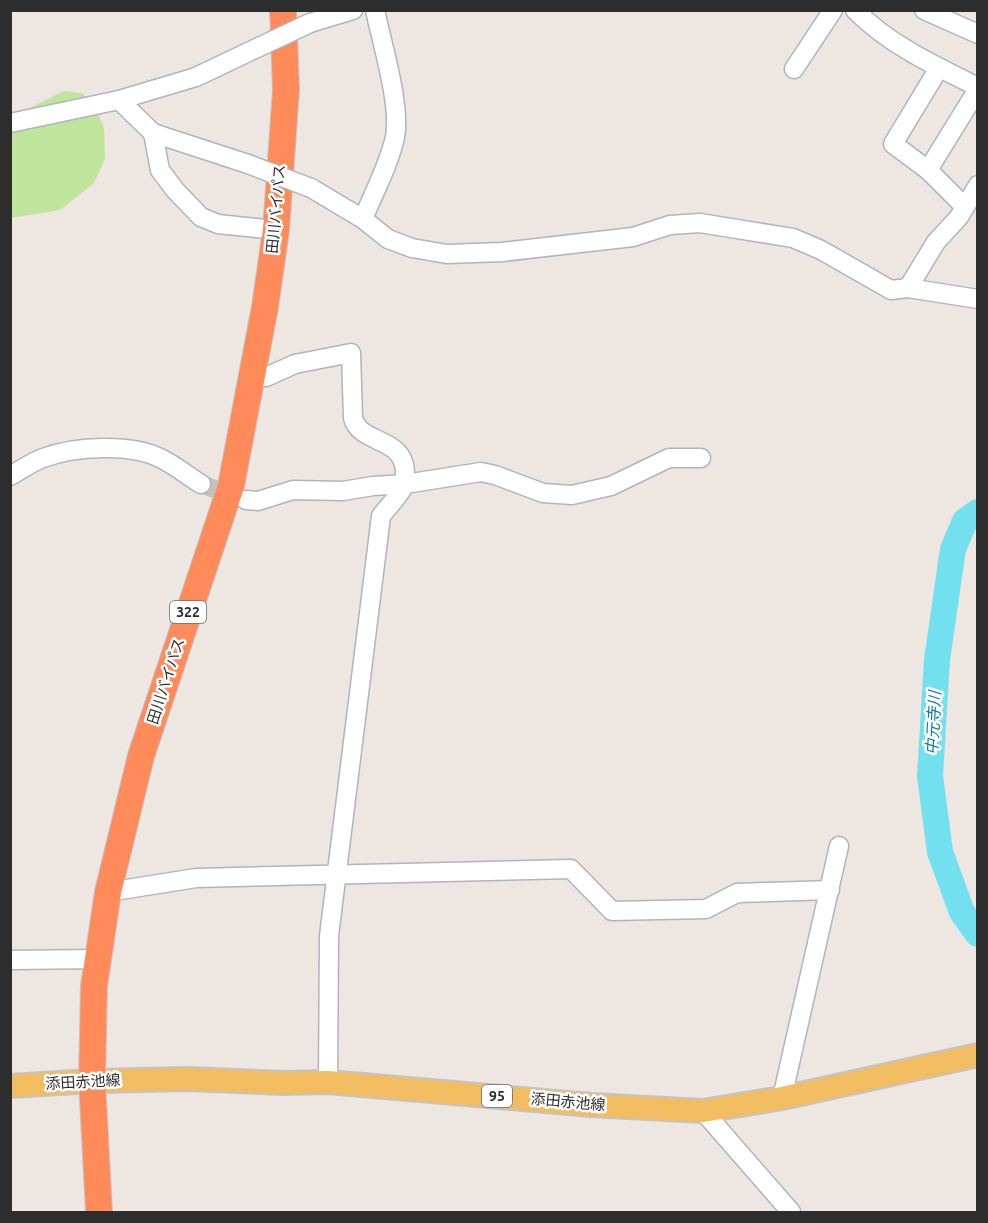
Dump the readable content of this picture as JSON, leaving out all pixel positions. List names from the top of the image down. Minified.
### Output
{"streets":{"highway":["田川バイパス","322"],"main road":["添田赤池線","95"]},"crossings":[["田川バイパス","添田赤池線"]],"water":["中元寺川"]}
